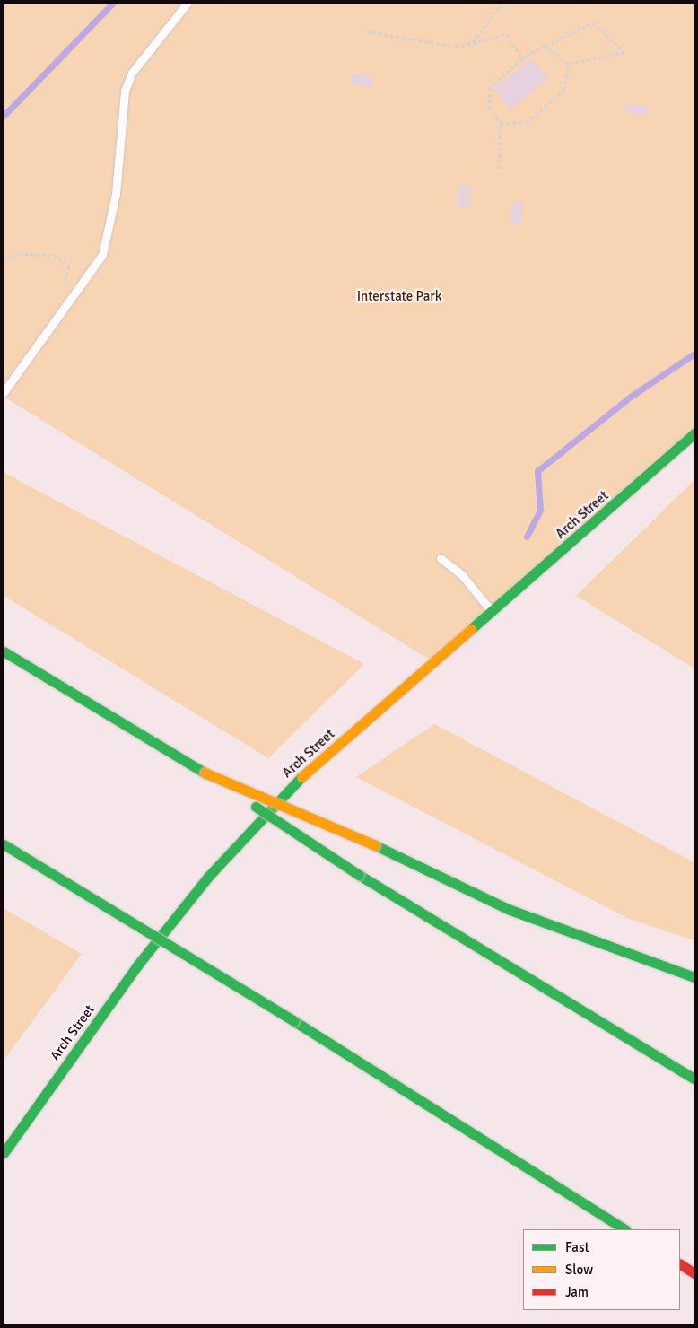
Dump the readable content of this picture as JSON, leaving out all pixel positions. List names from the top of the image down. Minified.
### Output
{"streets":{"main road":["Arch Street"]},"parks":["Interstate Park"],"legend":["Fast","Slow","Jam"]}
